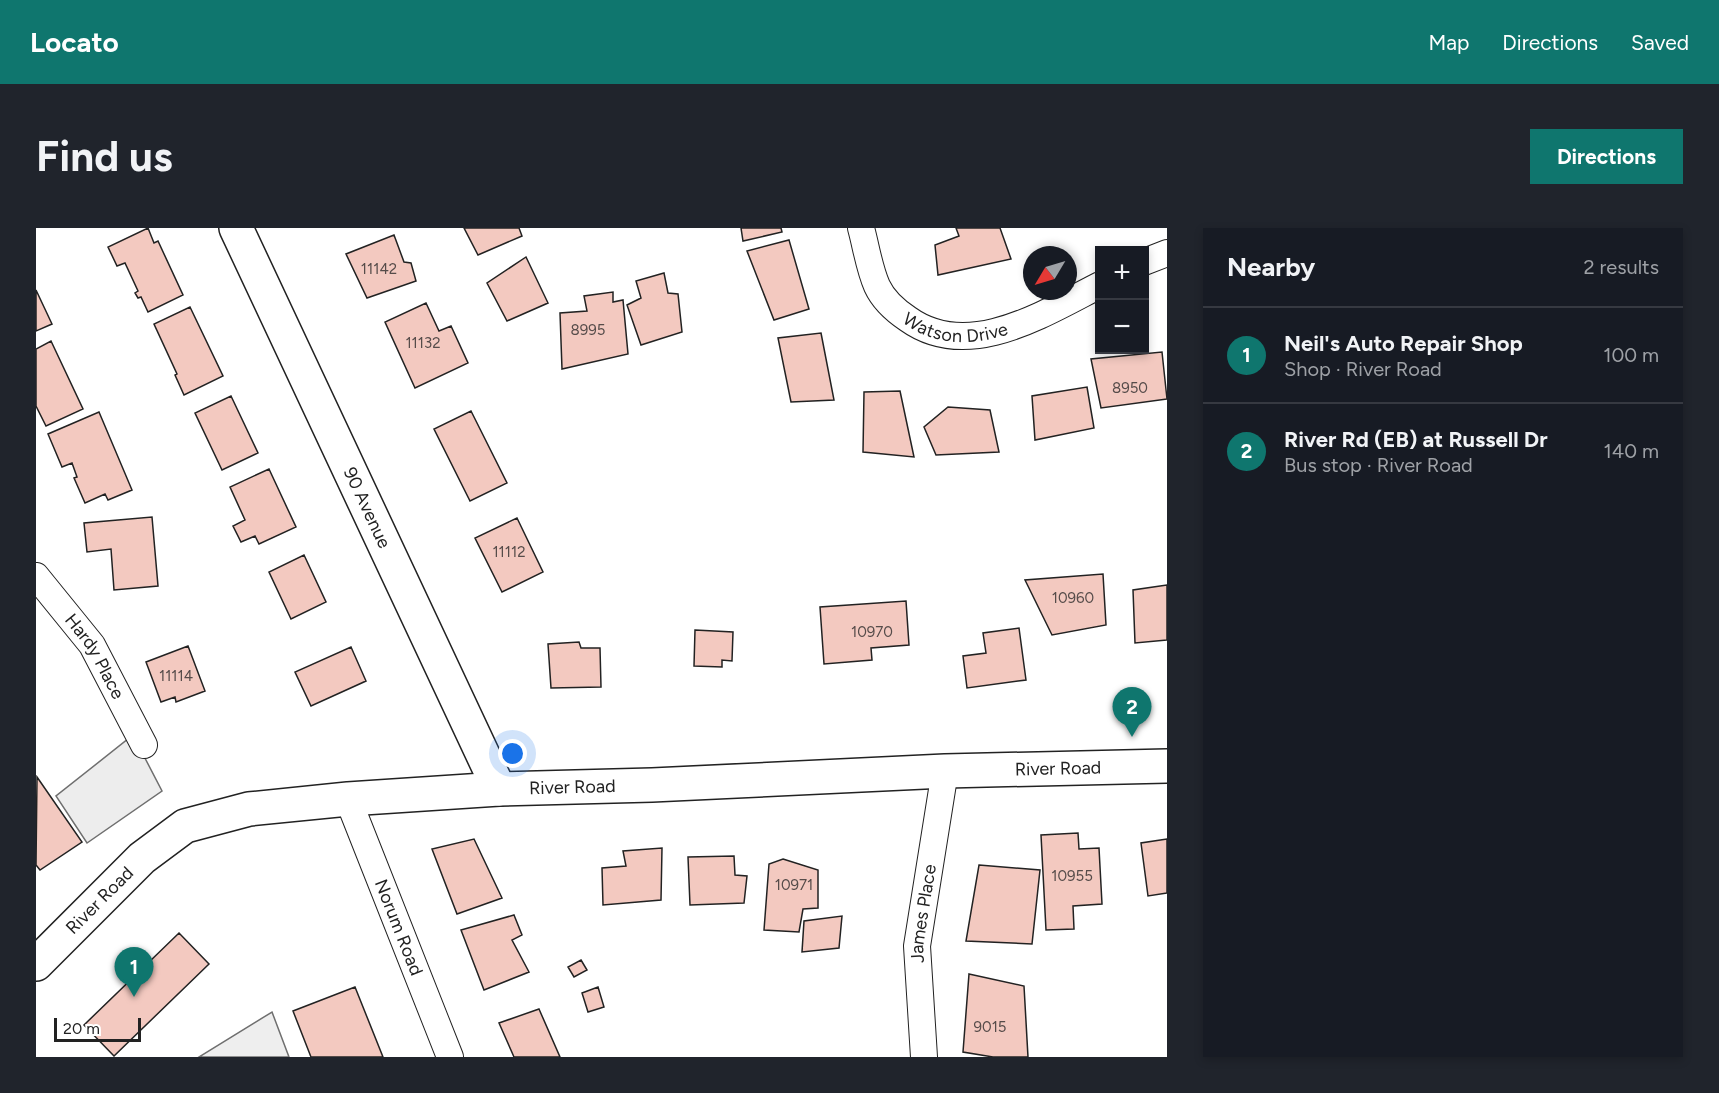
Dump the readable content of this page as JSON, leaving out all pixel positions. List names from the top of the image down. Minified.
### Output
{"streets":{"street":["Watson Drive","90 Avenue","Hardy Place","River Road","James Place","Norum Road"]},"crossings":[["90 Avenue","River Road"],["River Road","James Place"],["River Road","Norum Road"]],"house_numbers":["11142","8995","11132","8950","11112","10960","10970","11114","10955","10971","9015"],"scale_bar":"20 m","north":"bottom left","page":{"header":"Locato","nav":["Map","Directions","Saved"],"buttons":"Directions","title":"Find us","heading":["Nearby","2 results"],"map_buttons":["+","−"],"list":[{"mark":"1","name":"Neil's Auto Repair Shop","note":"Shop · River Road","value":"100 m"},{"mark":"2","name":"River Rd (EB) at Russell Dr","note":"Bus stop · River Road","value":"140 m"}],"pins":["2","1"],"scale":"20 m"}}
